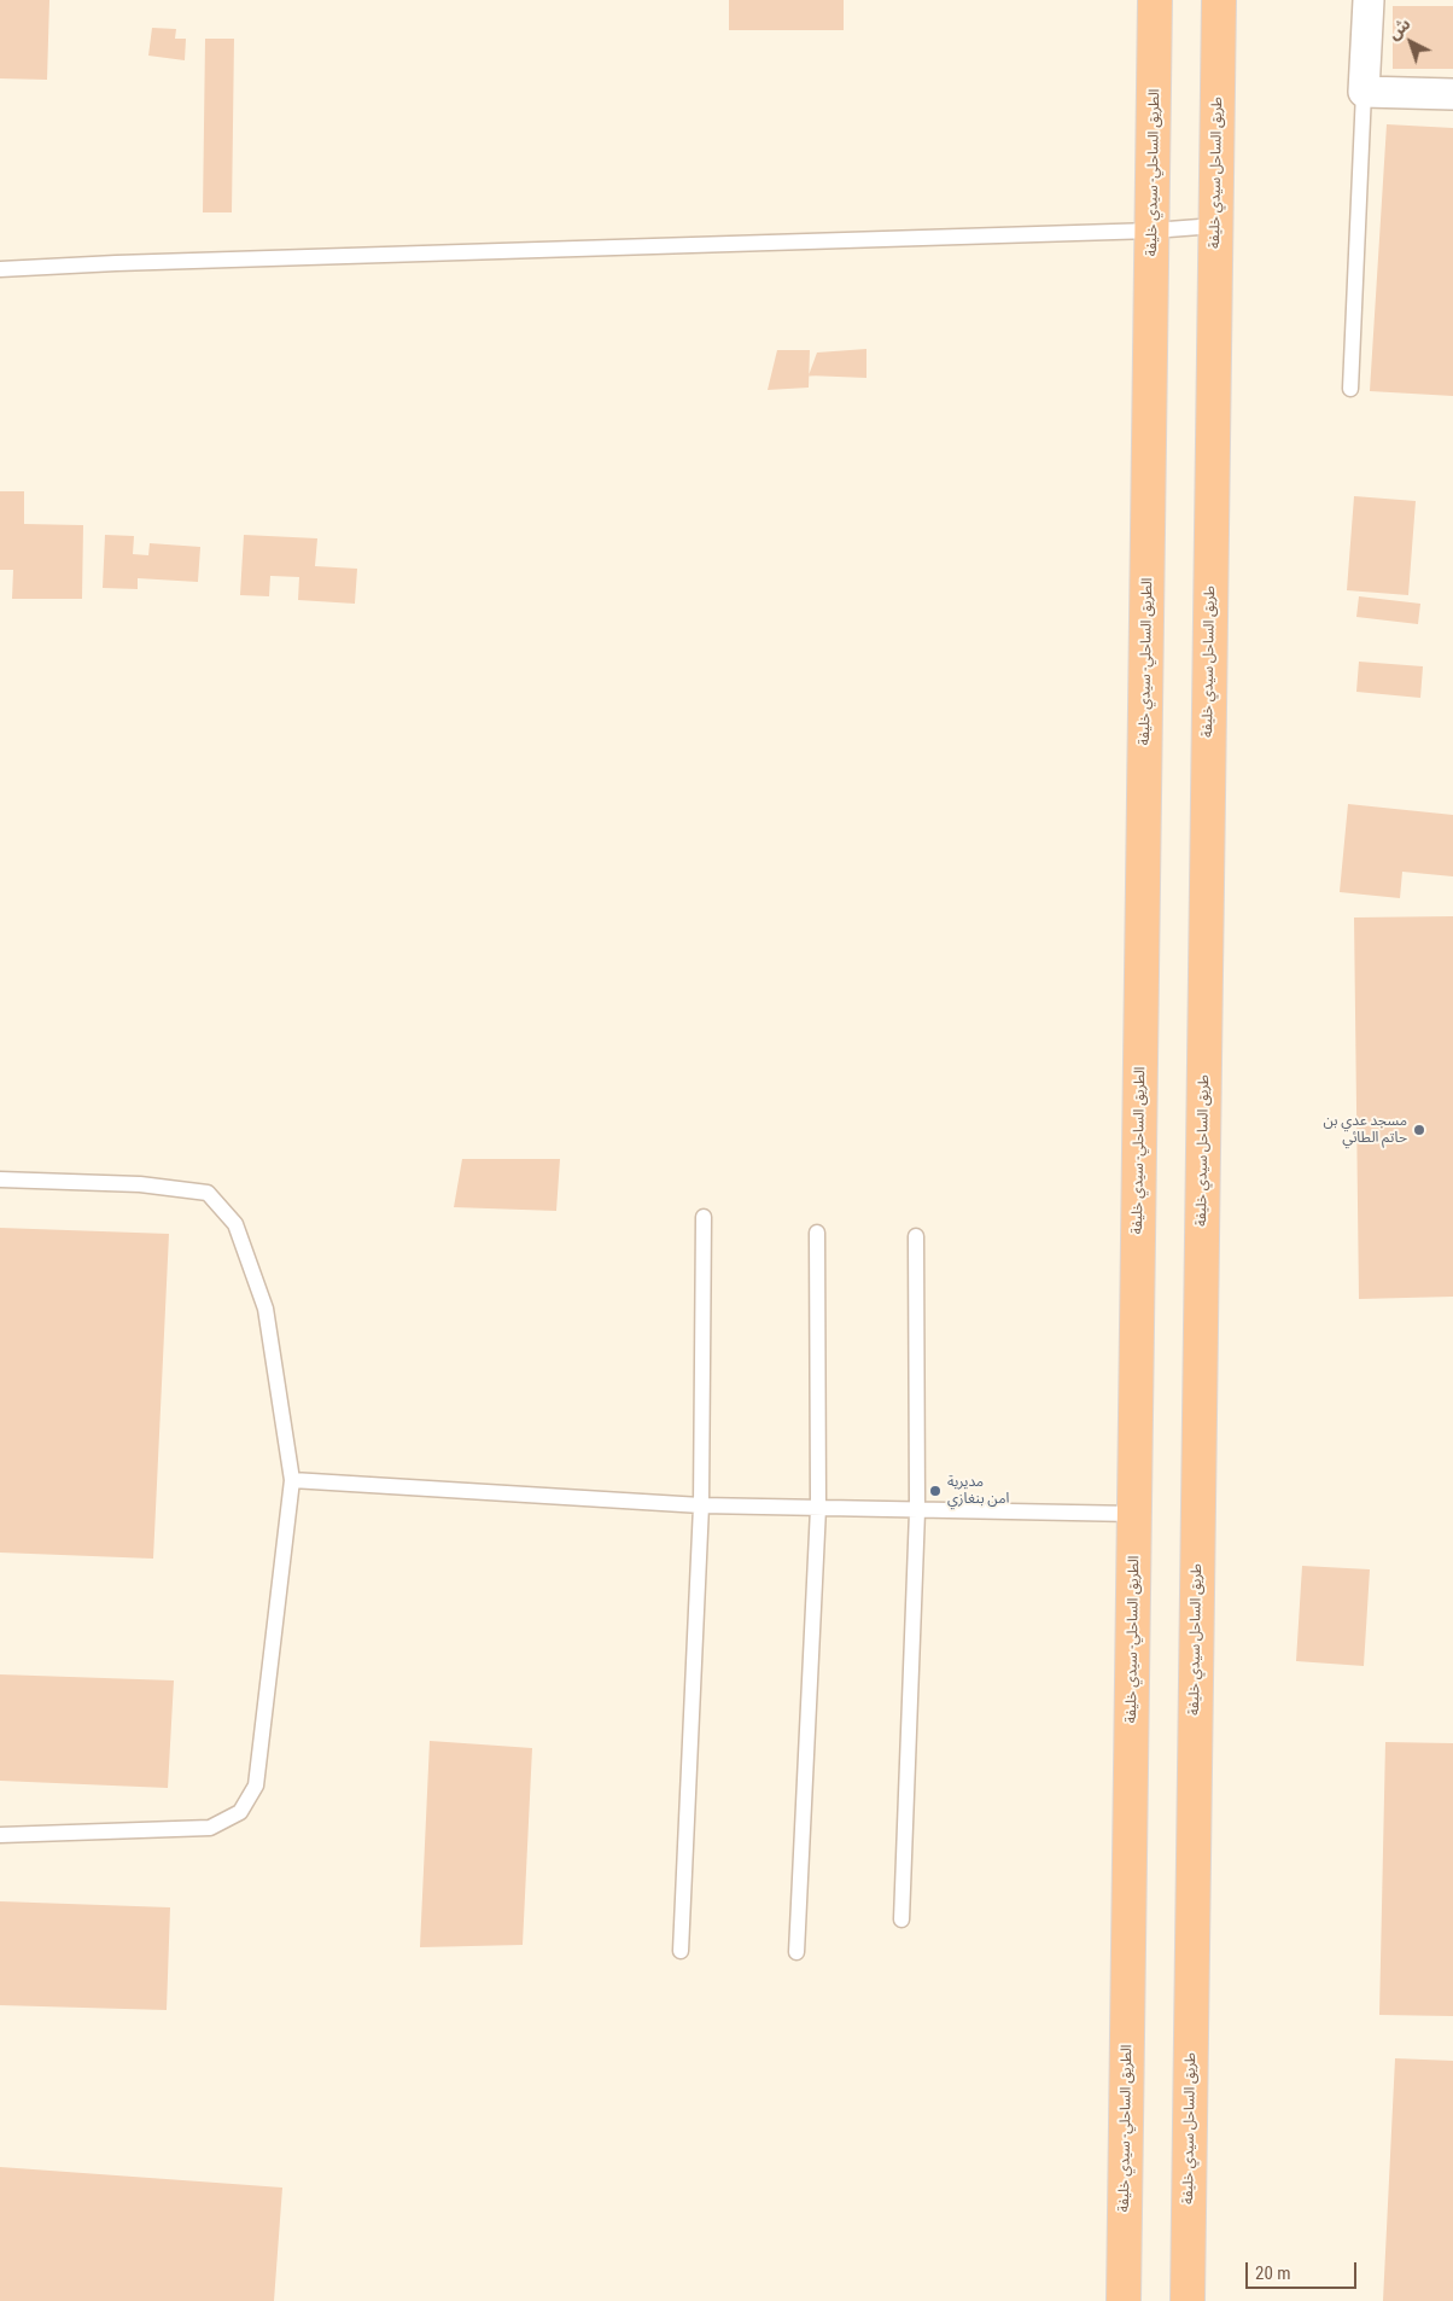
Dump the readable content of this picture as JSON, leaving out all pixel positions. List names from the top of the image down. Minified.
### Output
{"streets":{"highway":["الطريق الساحلي- سيدي خليفة","طريق الساحل سيدي خليفة"]},"places":["مسجد عدي بن حاتم الطائي","مديرية امن بنغازي"],"scale_bar":"20 m","north":"top left"}
